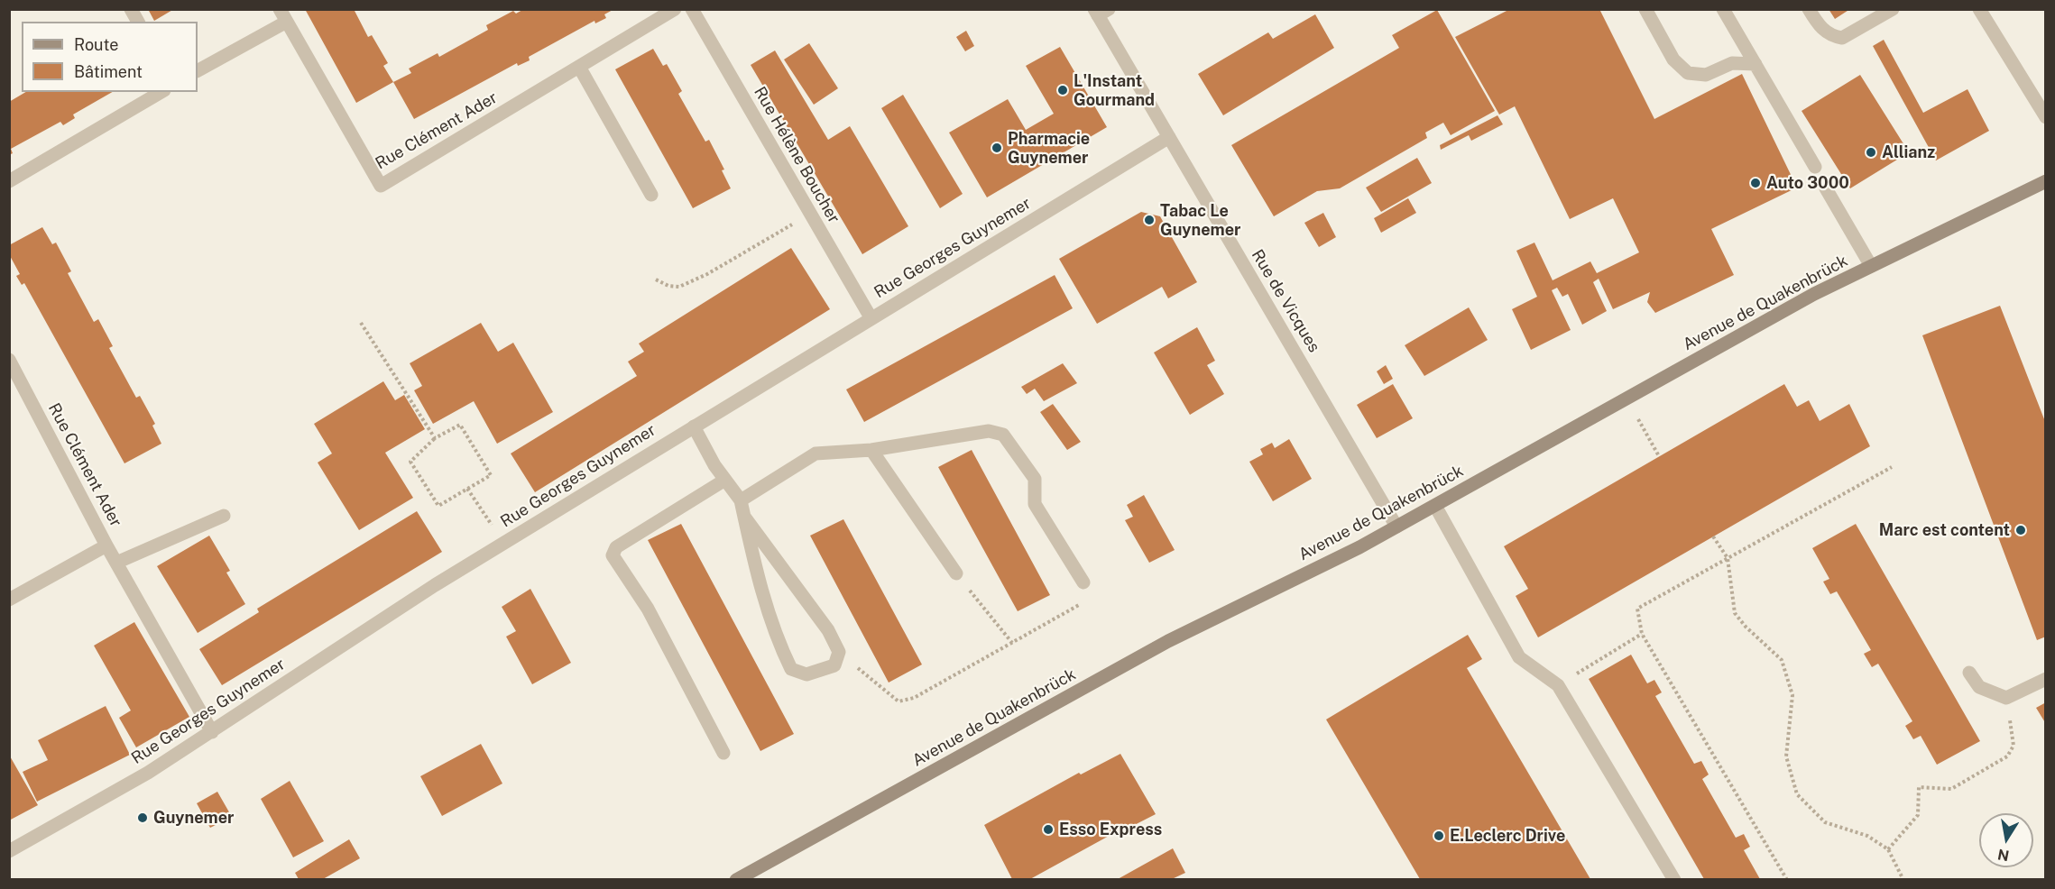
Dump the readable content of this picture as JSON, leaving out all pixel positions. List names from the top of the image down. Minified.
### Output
{"streets":{"main road":["Avenue de Quakenbrück"],"street":["Rue Clément Ader","Rue Hélène Boucher","Rue Georges Guynemer","Rue de Vicques"]},"crossings":[["Rue Hélène Boucher","Rue Georges Guynemer"],["Rue Georges Guynemer","Rue de Vicques"],["Rue de Vicques","Avenue de Quakenbrück"]],"places":["L'Instant Gourmand","Pharmacie Guynemer","Allianz","Auto 3000","Tabac Le Guynemer","Marc est content","Guynemer","Esso Express","E.Leclerc Drive"],"legend":["Route","Bâtiment"],"north":"bottom"}
